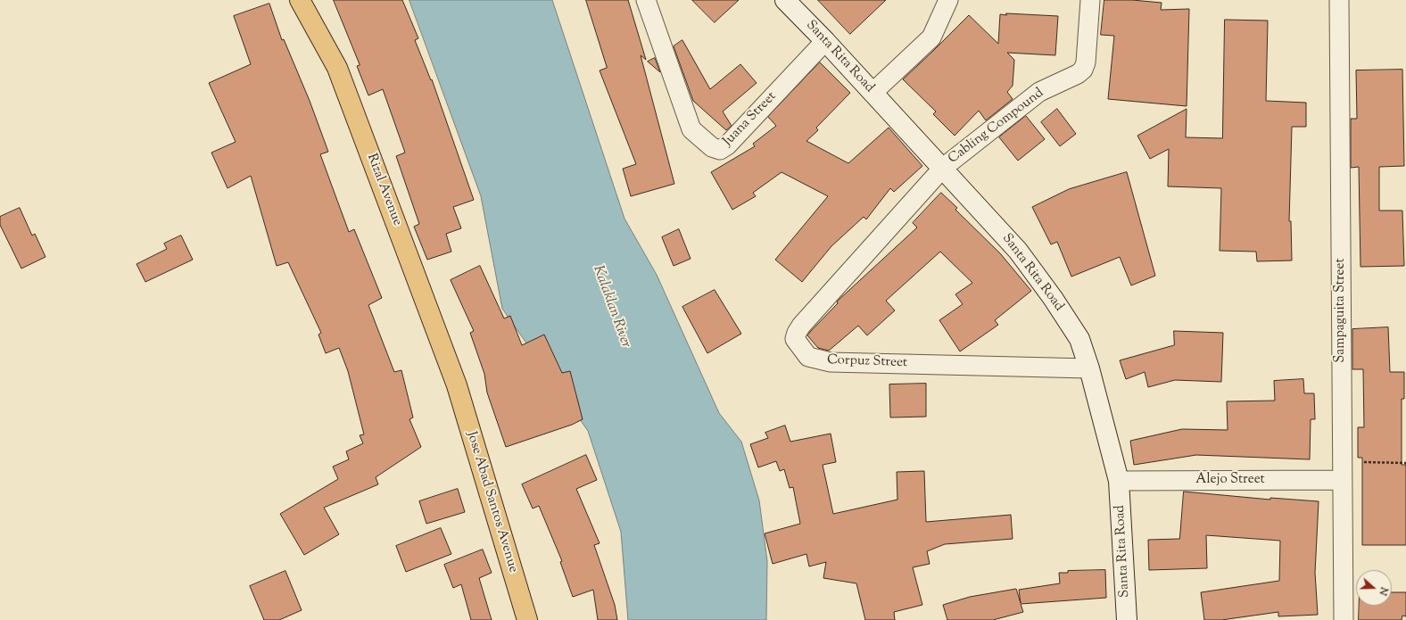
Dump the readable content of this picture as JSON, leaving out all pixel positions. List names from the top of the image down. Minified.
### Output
{"streets":{"highway":["Rizal Avenue","Jose Abad Santos Avenue"],"main road":["Santa Rita Road"],"street":["Juana Street","Cabling Compound","Sampaguita Street","Corpuz Street","Alejo Street"]},"crossings":[["Santa Rita Road","Juana Street"],["Santa Rita Road","Cabling Compound"],["Santa Rita Road","Corpuz Street"],["Santa Rita Road","Alejo Street"],["Cabling Compound","Corpuz Street"],["Rizal Avenue","Jose Abad Santos Avenue"],["Sampaguita Street","Alejo Street"]],"water":["Kalaklan River"],"north":"right"}
